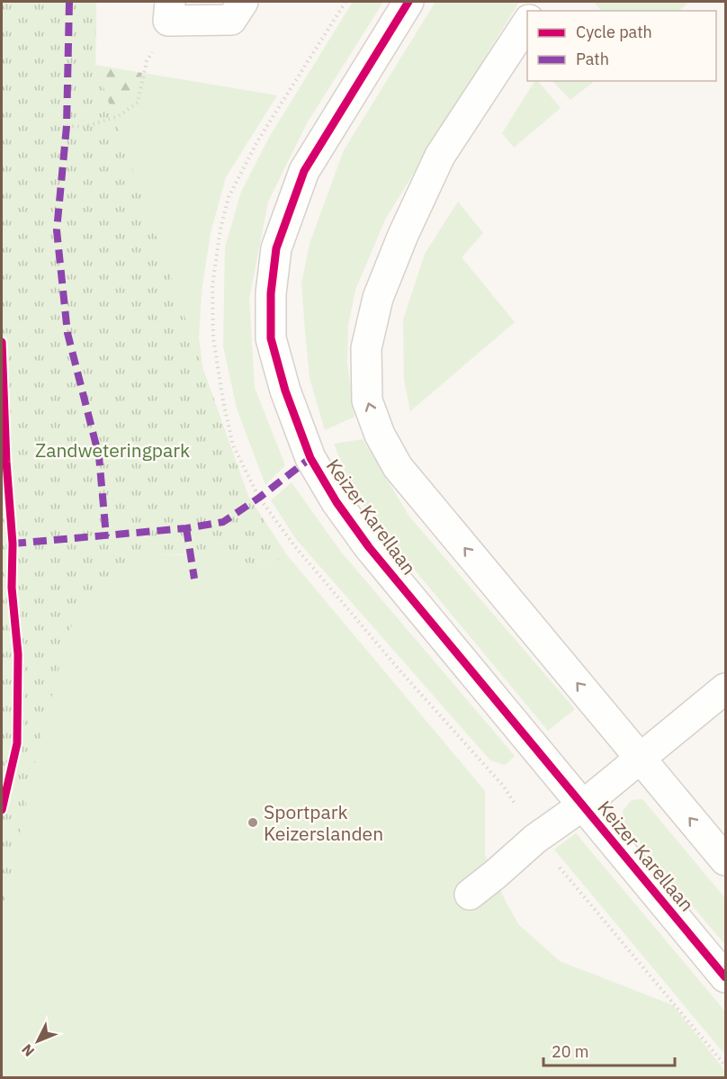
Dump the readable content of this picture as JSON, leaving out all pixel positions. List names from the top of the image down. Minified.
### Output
{"streets":{"street":["Keizer Karellaan"]},"parks":["Zandweteringpark"],"places":["Sportpark Keizerslanden"],"legend":["Cycle path","Path"],"scale_bar":"20 m","north":"bottom left"}
